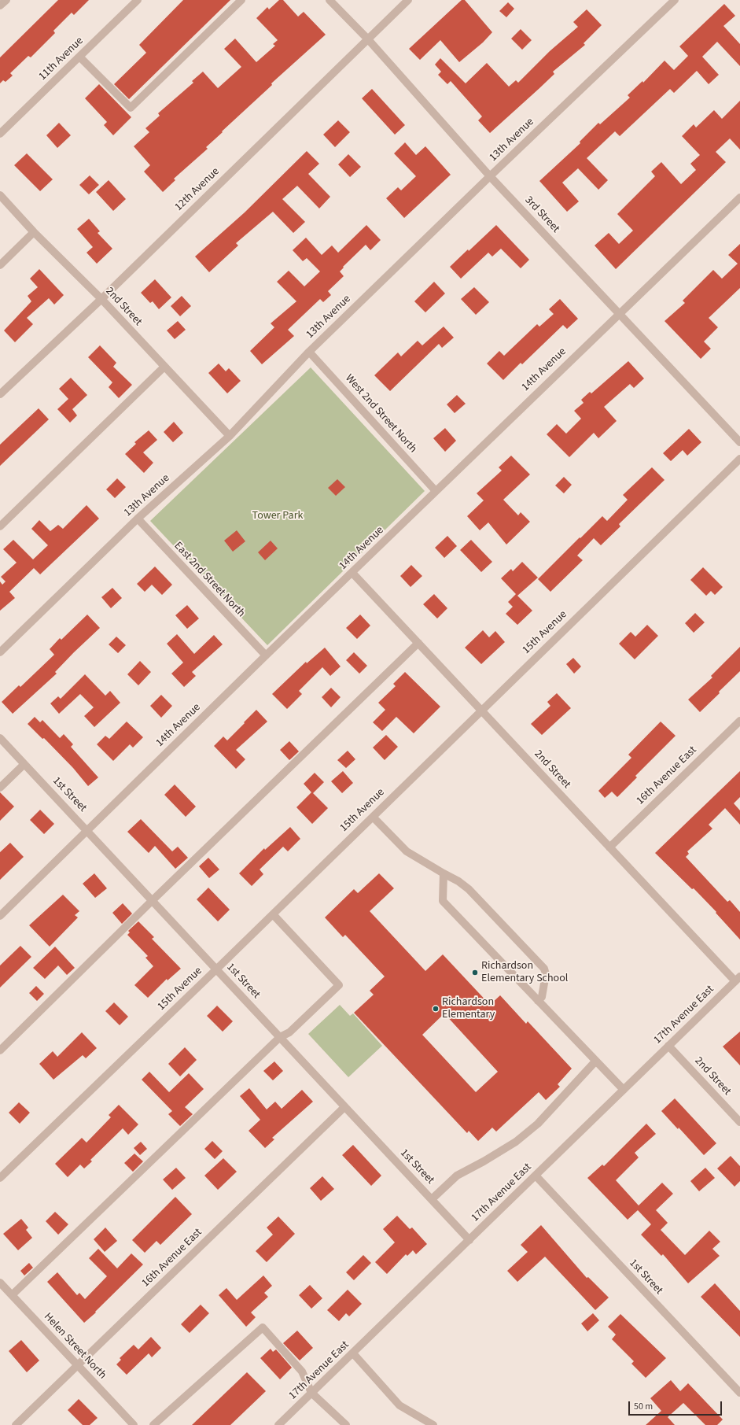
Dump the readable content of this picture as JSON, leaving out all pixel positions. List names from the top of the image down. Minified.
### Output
{"streets":{"street":["11th Avenue","13th Avenue","12th Avenue","3rd Street","2nd Street","14th Avenue","West 2nd Street North","East 2nd Street North","15th Avenue","16th Avenue East","1st Street","17th Avenue East","Helen Street North"]},"crossings":[["13th Avenue","3rd Street"],["13th Avenue","2nd Street"],["13th Avenue","West 2nd Street North"],["13th Avenue","East 2nd Street North"],["12th Avenue","3rd Street"],["12th Avenue","2nd Street"],["3rd Street","14th Avenue"],["2nd Street","14th Avenue"],["2nd Street","15th Avenue"],["2nd Street","16th Avenue East"],["2nd Street","17th Avenue East"],["14th Avenue","West 2nd Street North"],["14th Avenue","East 2nd Street North"],["14th Avenue","1st Street"],["15th Avenue","1st Street"],["16th Avenue East","1st Street"],["16th Avenue East","Helen Street North"],["1st Street","17th Avenue East"]],"parks":["Tower Park"],"places":["Richardson Elementary School","Richardson Elementary"],"scale_bar":"50 m"}
